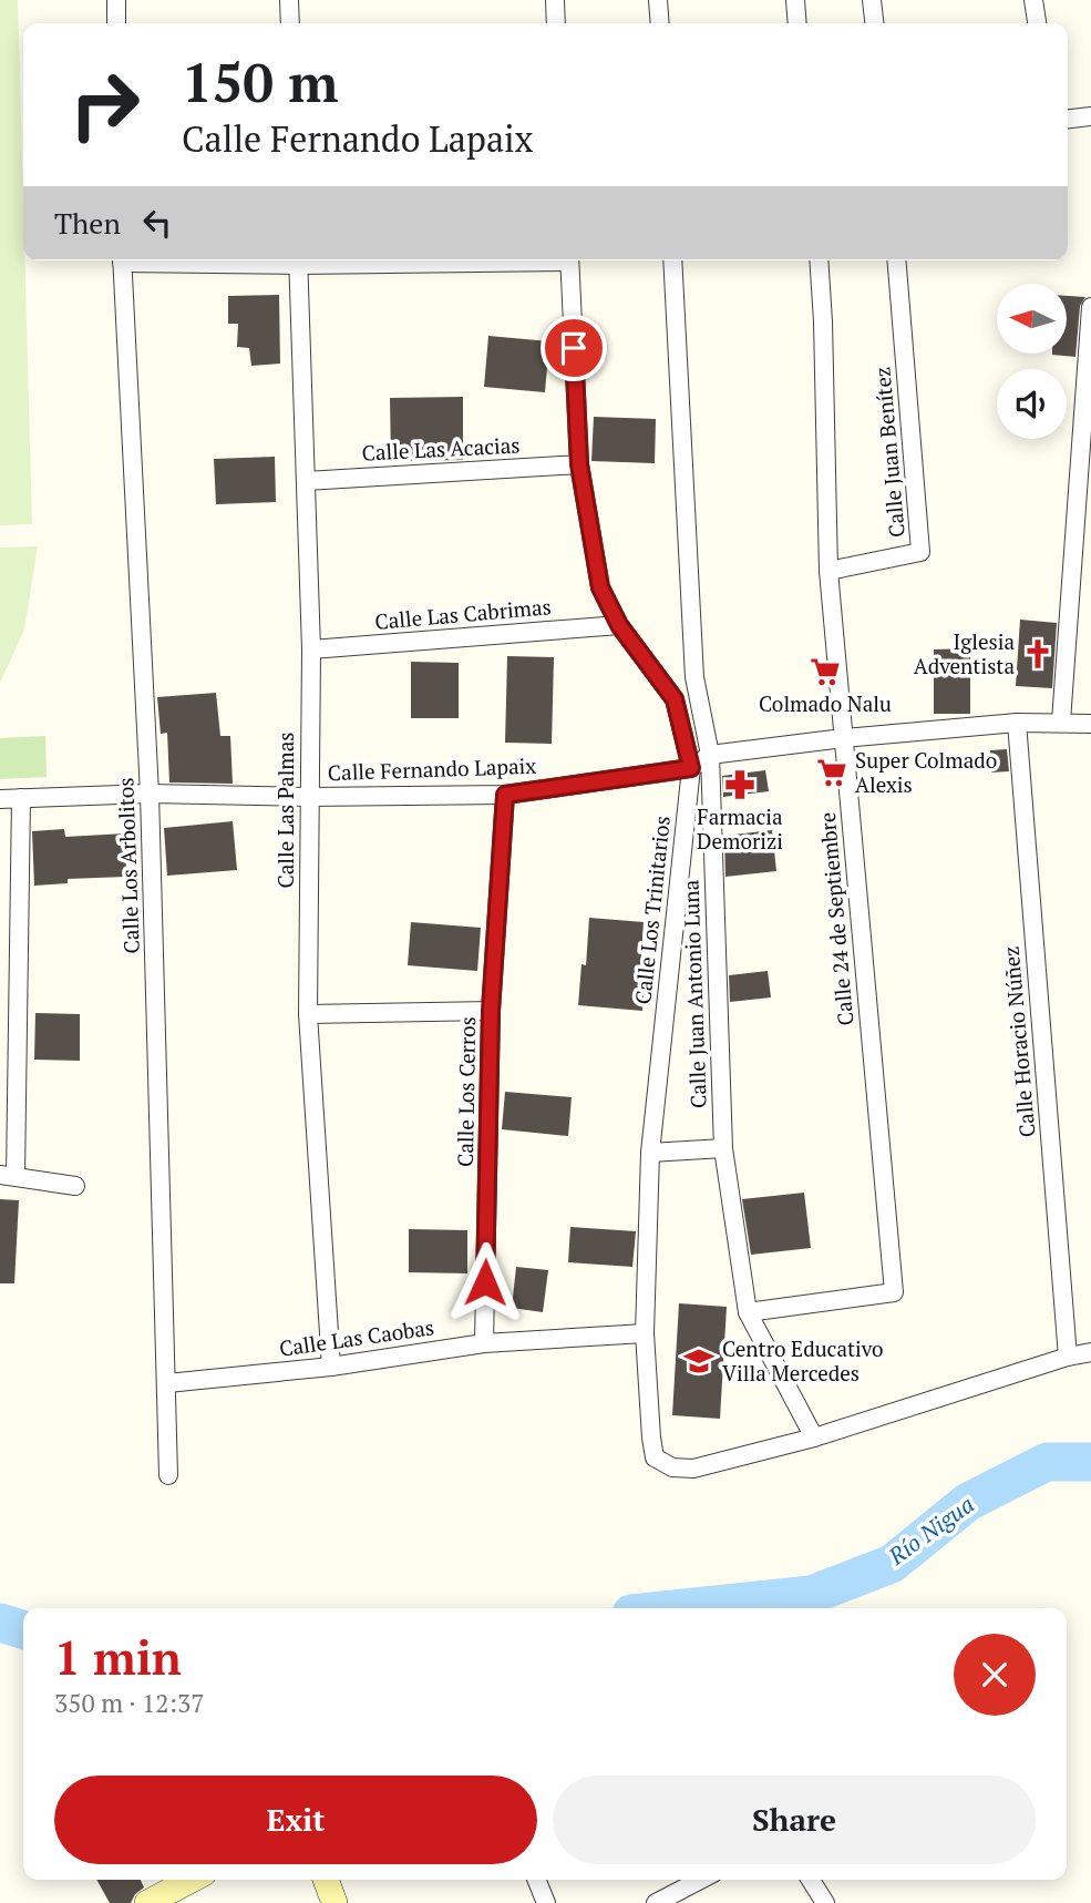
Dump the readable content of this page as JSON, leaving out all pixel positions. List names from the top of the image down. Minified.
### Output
{"streets":{"street":["Calle Las Acacias","Calle Juan Benítez","Calle Las Cabrimas","Calle Fernando Lapaix","Calle Las Palmas","Calle Los Arbolitos","Calle Los Trinitarios","Calle 24 de Septiembre","Calle Juan Antonio Luna","Calle Horacio Núñez","Calle Los Cerros","Calle Las Caobas"]},"crossings":[["Calle Las Acacias","Calle Las Palmas"],["Calle Las Acacias","Calle Los Trinitarios"],["Calle Juan Benítez","Calle 24 de Septiembre"],["Calle Las Cabrimas","Calle Las Palmas"],["Calle Las Cabrimas","Calle Los Trinitarios"],["Calle Fernando Lapaix","Calle Las Palmas"],["Calle Fernando Lapaix","Calle Los Arbolitos"],["Calle Fernando Lapaix","Calle Los Trinitarios"],["Calle Fernando Lapaix","Calle 24 de Septiembre"],["Calle Fernando Lapaix","Calle Juan Antonio Luna"],["Calle Fernando Lapaix","Calle Horacio Núñez"],["Calle Fernando Lapaix","Calle Los Cerros"],["Calle Las Palmas","Calle Las Caobas"],["Calle Los Arbolitos","Calle Las Caobas"],["Calle Los Trinitarios","Calle Juan Antonio Luna"],["Calle Los Trinitarios","Calle Las Caobas"],["Calle 24 de Septiembre","Calle Juan Antonio Luna"],["Calle Los Cerros","Calle Las Caobas"]],"water":["Río Nigua"],"places":{"church":["Iglesia Adventista"],"supermarket":["Colmado Nalu","Super Colmado Alexis"],"pharmacy":["Farmacia Demorizi"],"school or university":["Centro Educativo Villa Mercedes"]},"north":"left","page":{"turn":["150 m","Calle Fernando Lapaix"],"then":"Then","heading":["1 min","350 m · 12:37"],"buttons":["Exit","Share"]}}
